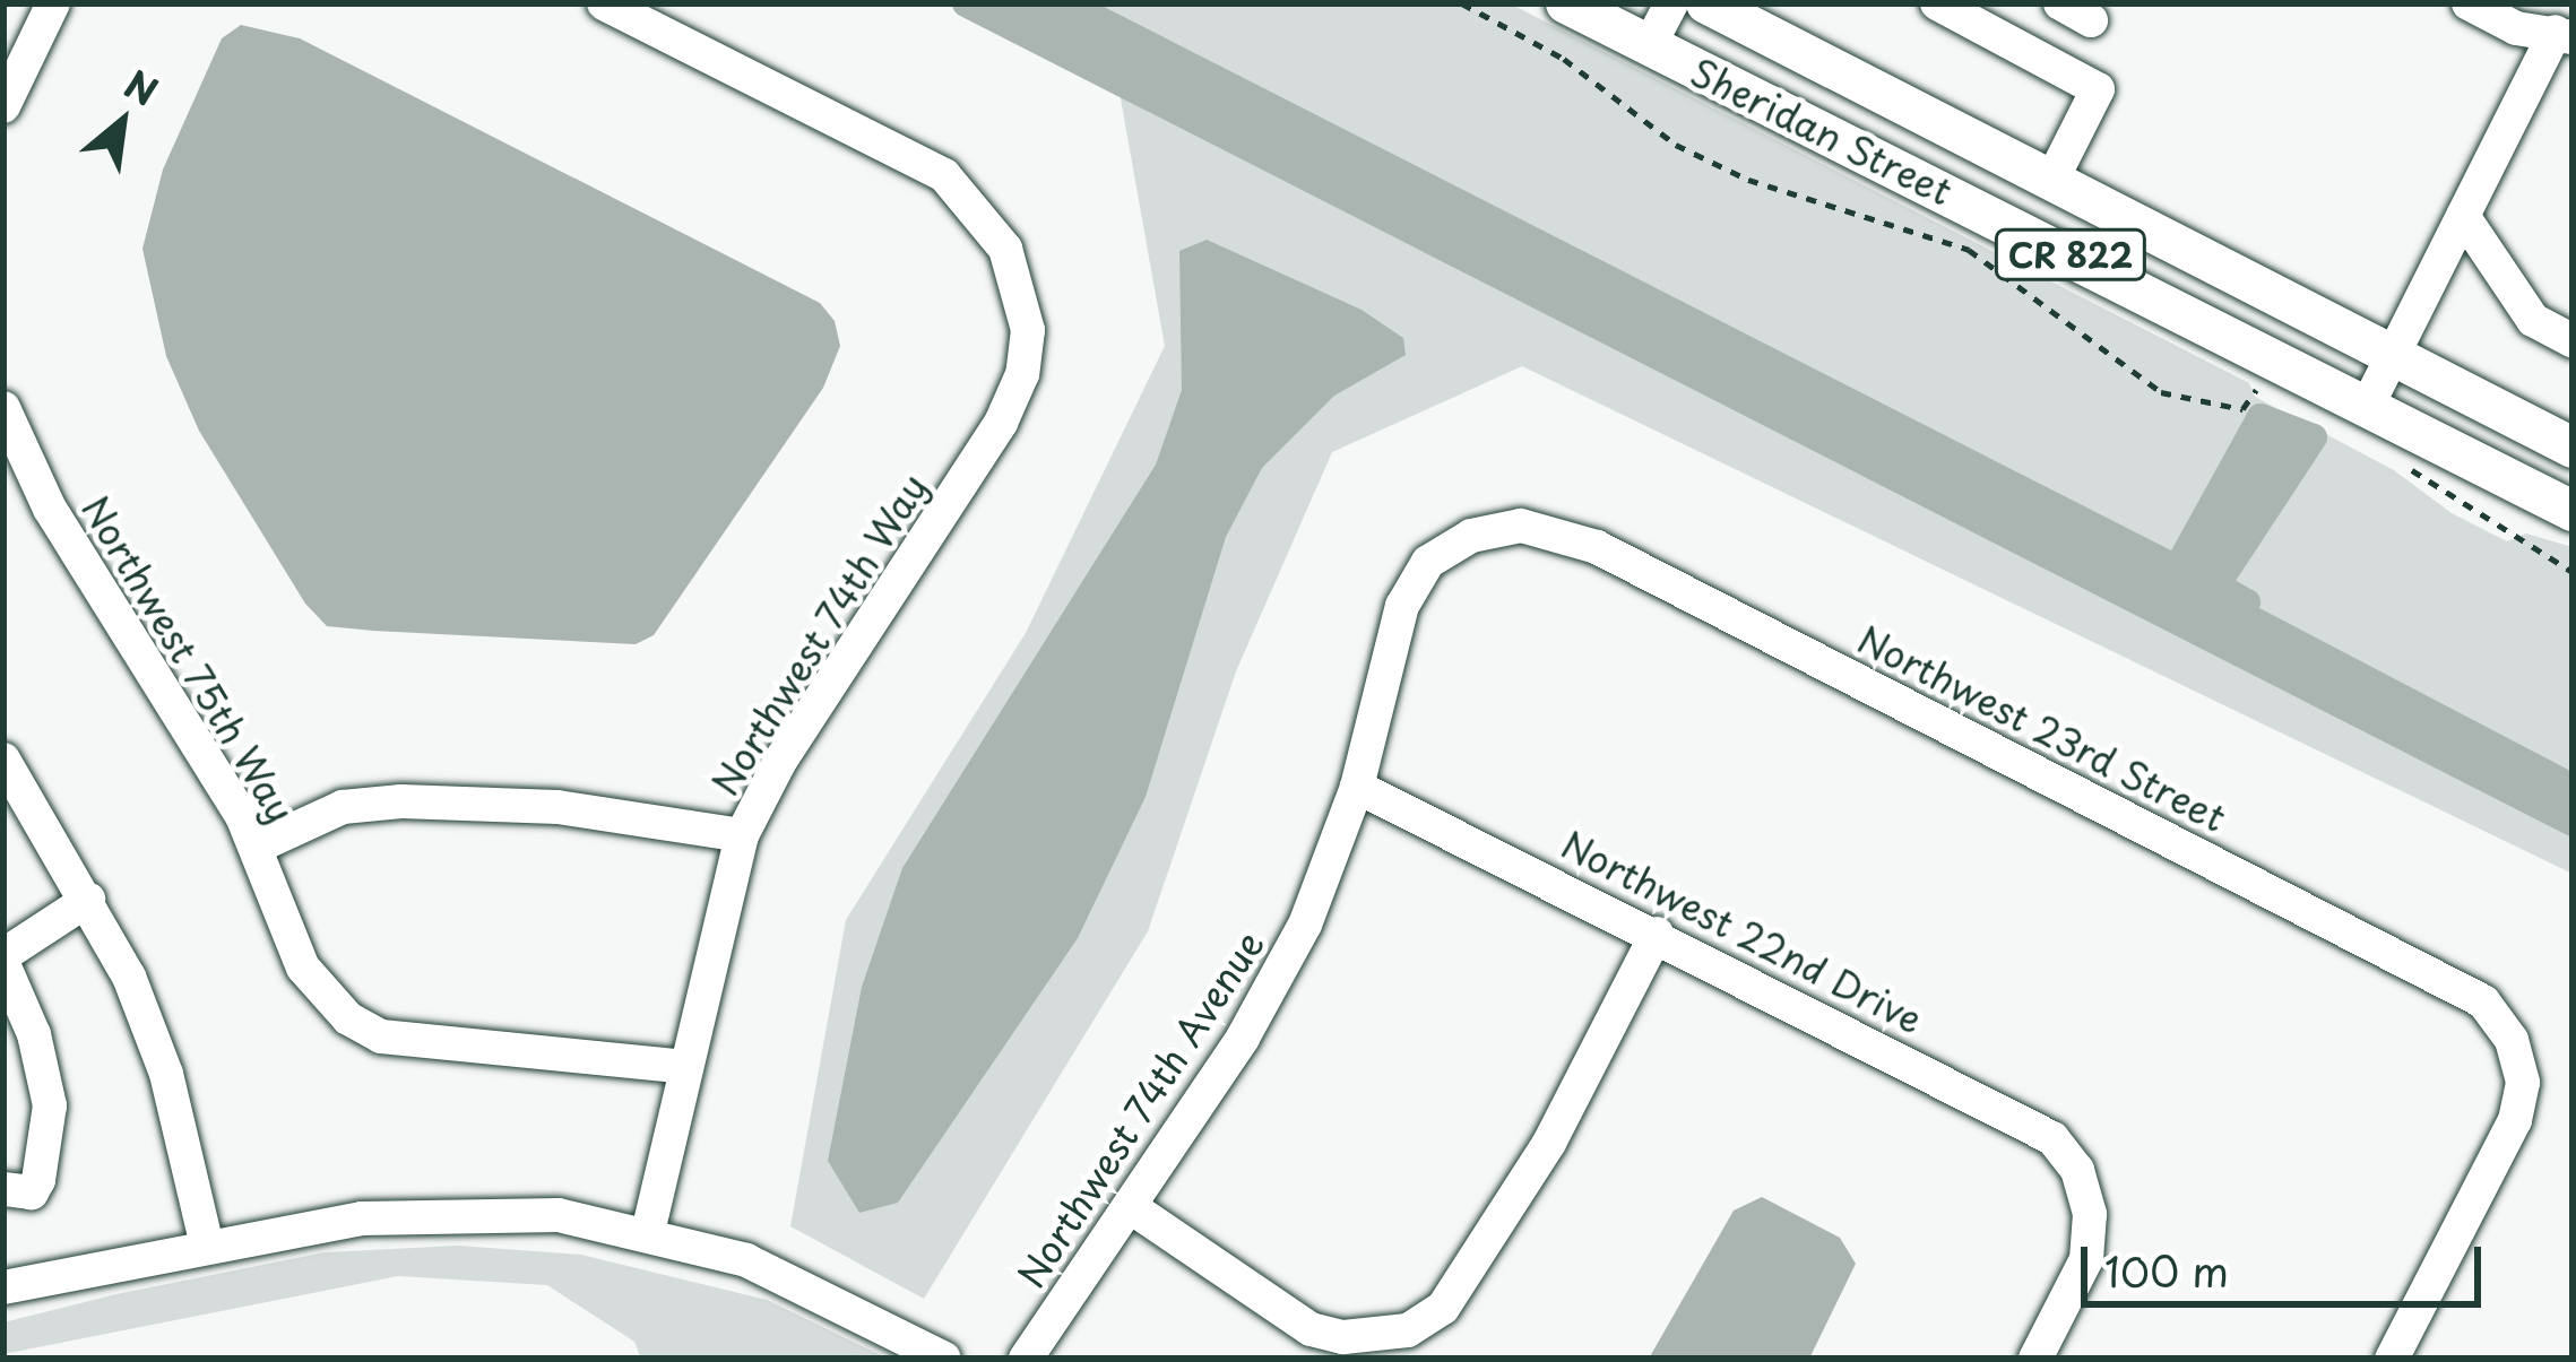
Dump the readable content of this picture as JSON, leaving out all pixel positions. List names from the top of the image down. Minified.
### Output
{"streets":{"main road":["Sheridan Street","CR 822"],"street":["Northwest 74th Way","Northwest 75th Way","Northwest 23rd Street","Northwest 22nd Drive","Northwest 74th Avenue"]},"crossings":[["Northwest 74th Way","Northwest 75th Way"],["Northwest 23rd Street","Northwest 74th Avenue"],["Northwest 22nd Drive","Northwest 74th Avenue"]],"scale_bar":"100 m","north":"top right"}
